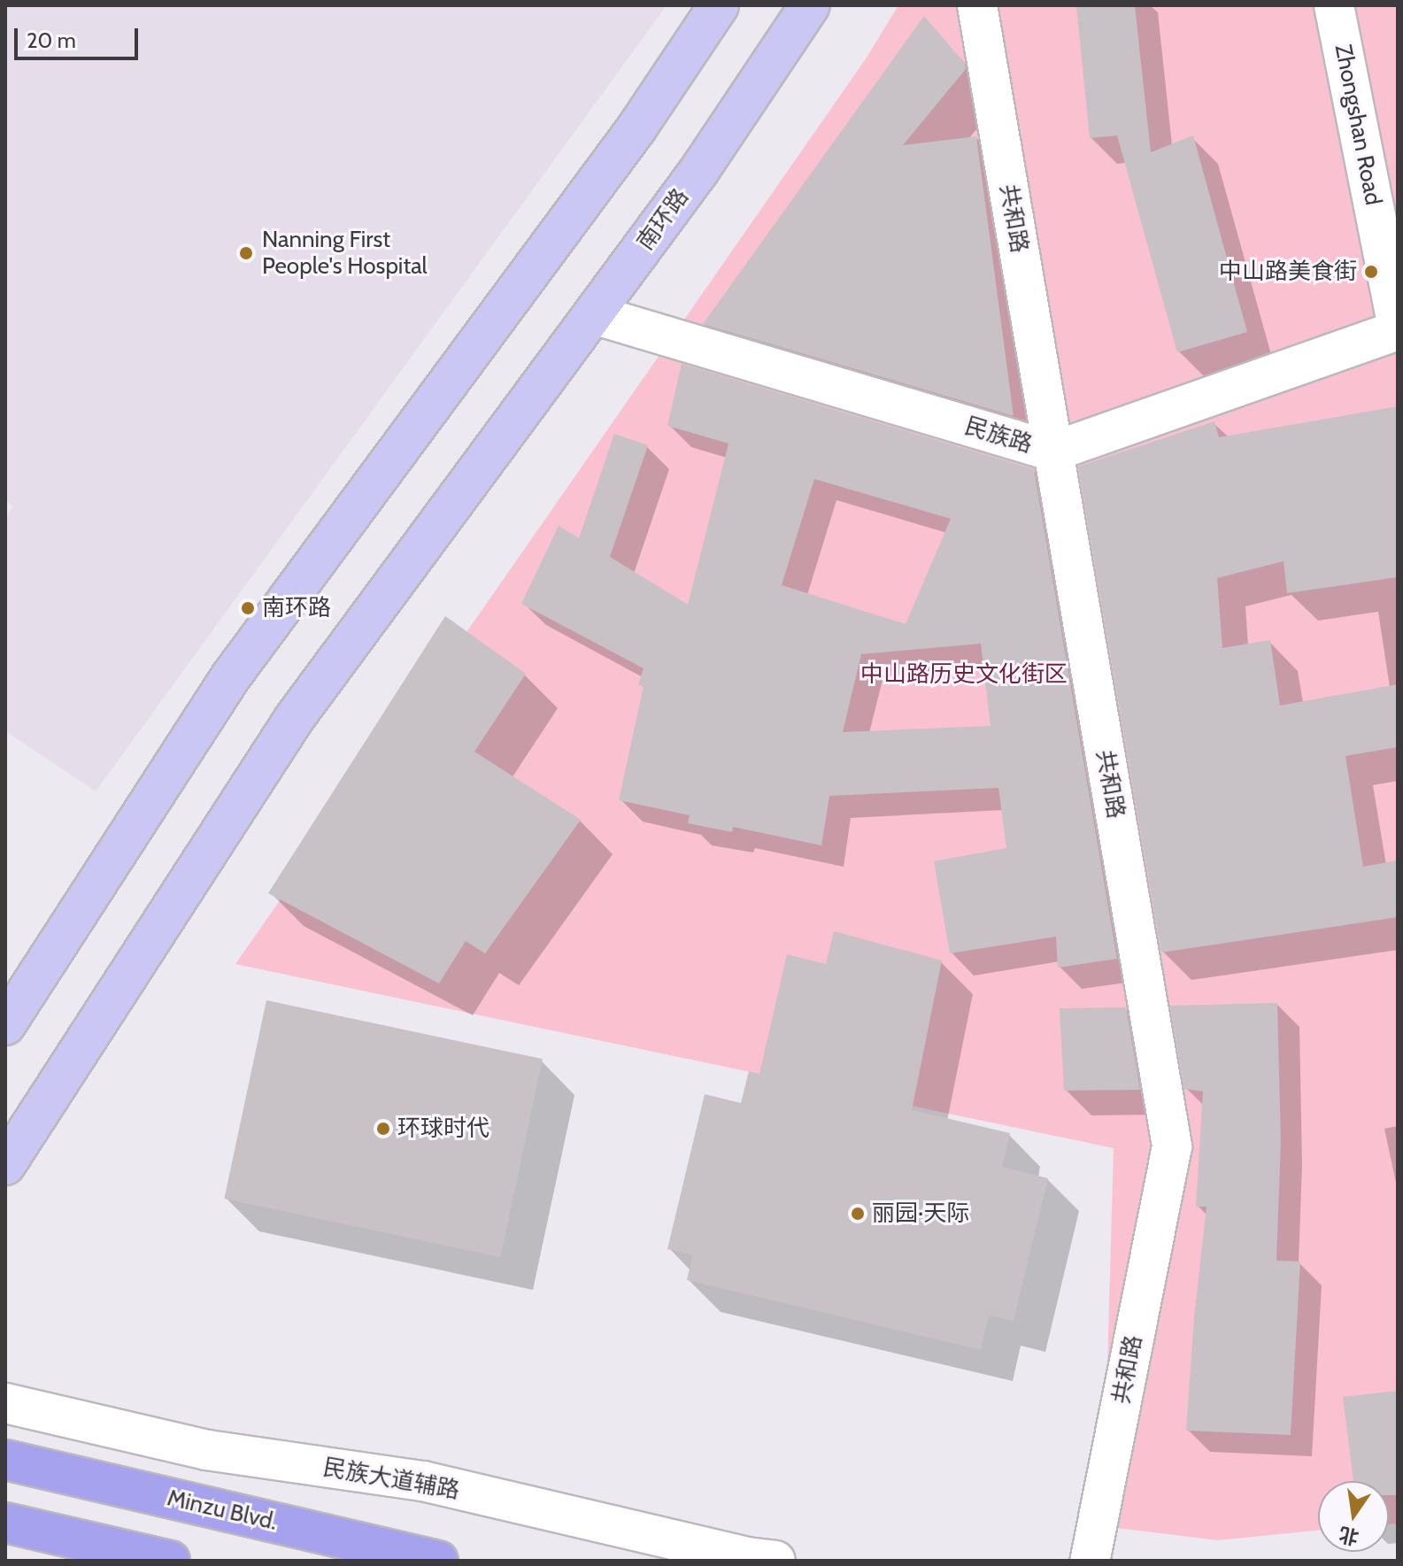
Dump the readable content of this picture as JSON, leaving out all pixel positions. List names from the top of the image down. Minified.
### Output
{"streets":{"highway":["Minzu Blvd."],"main road":["南环路"],"street":["Zhongshan Road","共和路","民族路","民族大道辅路"]},"crossings":[["Zhongshan Road","民族路"],["共和路","民族路"],["南环路","民族路"]],"parks":["中山路历史文化街区"],"places":["Nanning First People's Hospital","中山路美食街","南环路","环球时代","丽园·天际"],"scale_bar":"20 m","north":"bottom"}
